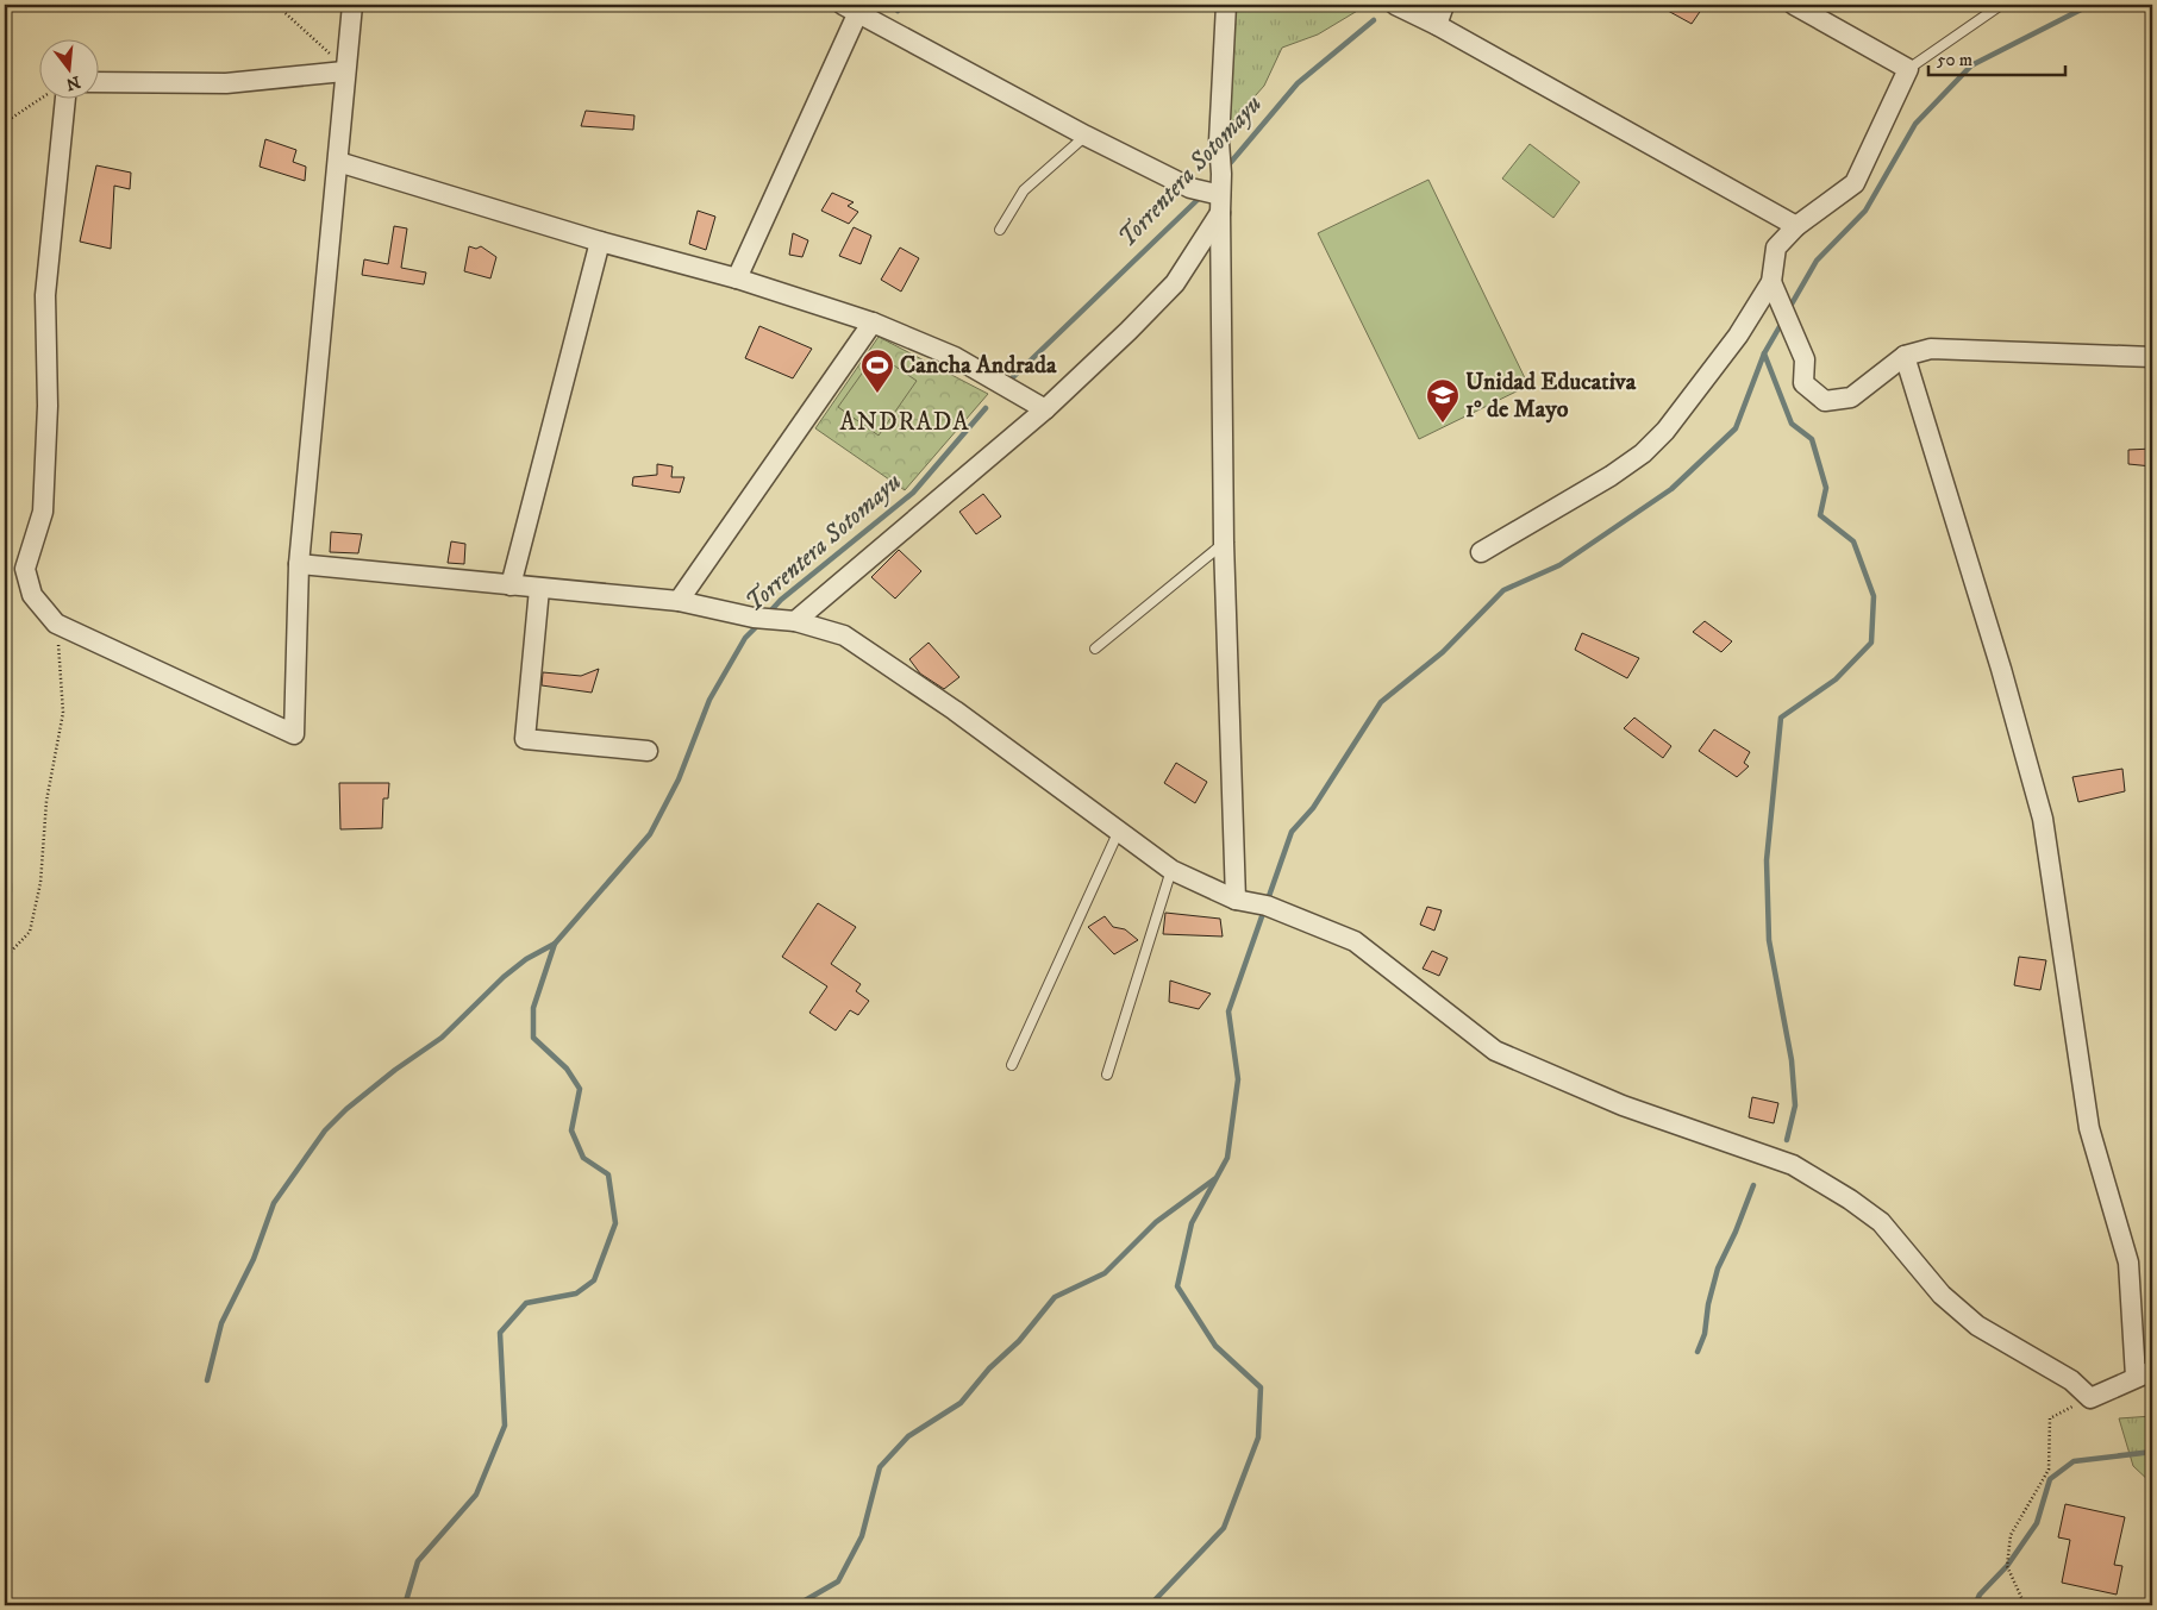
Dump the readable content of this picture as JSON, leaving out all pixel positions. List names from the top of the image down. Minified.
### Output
{"districts":["ANDRADA"],"water":["Torrentera Sotomayu"],"places":{"sports":["Cancha Andrada"],"school or university":["Unidad Educativa 1° de Mayo"]},"scale_bar":"50 m","north":"bottom"}
